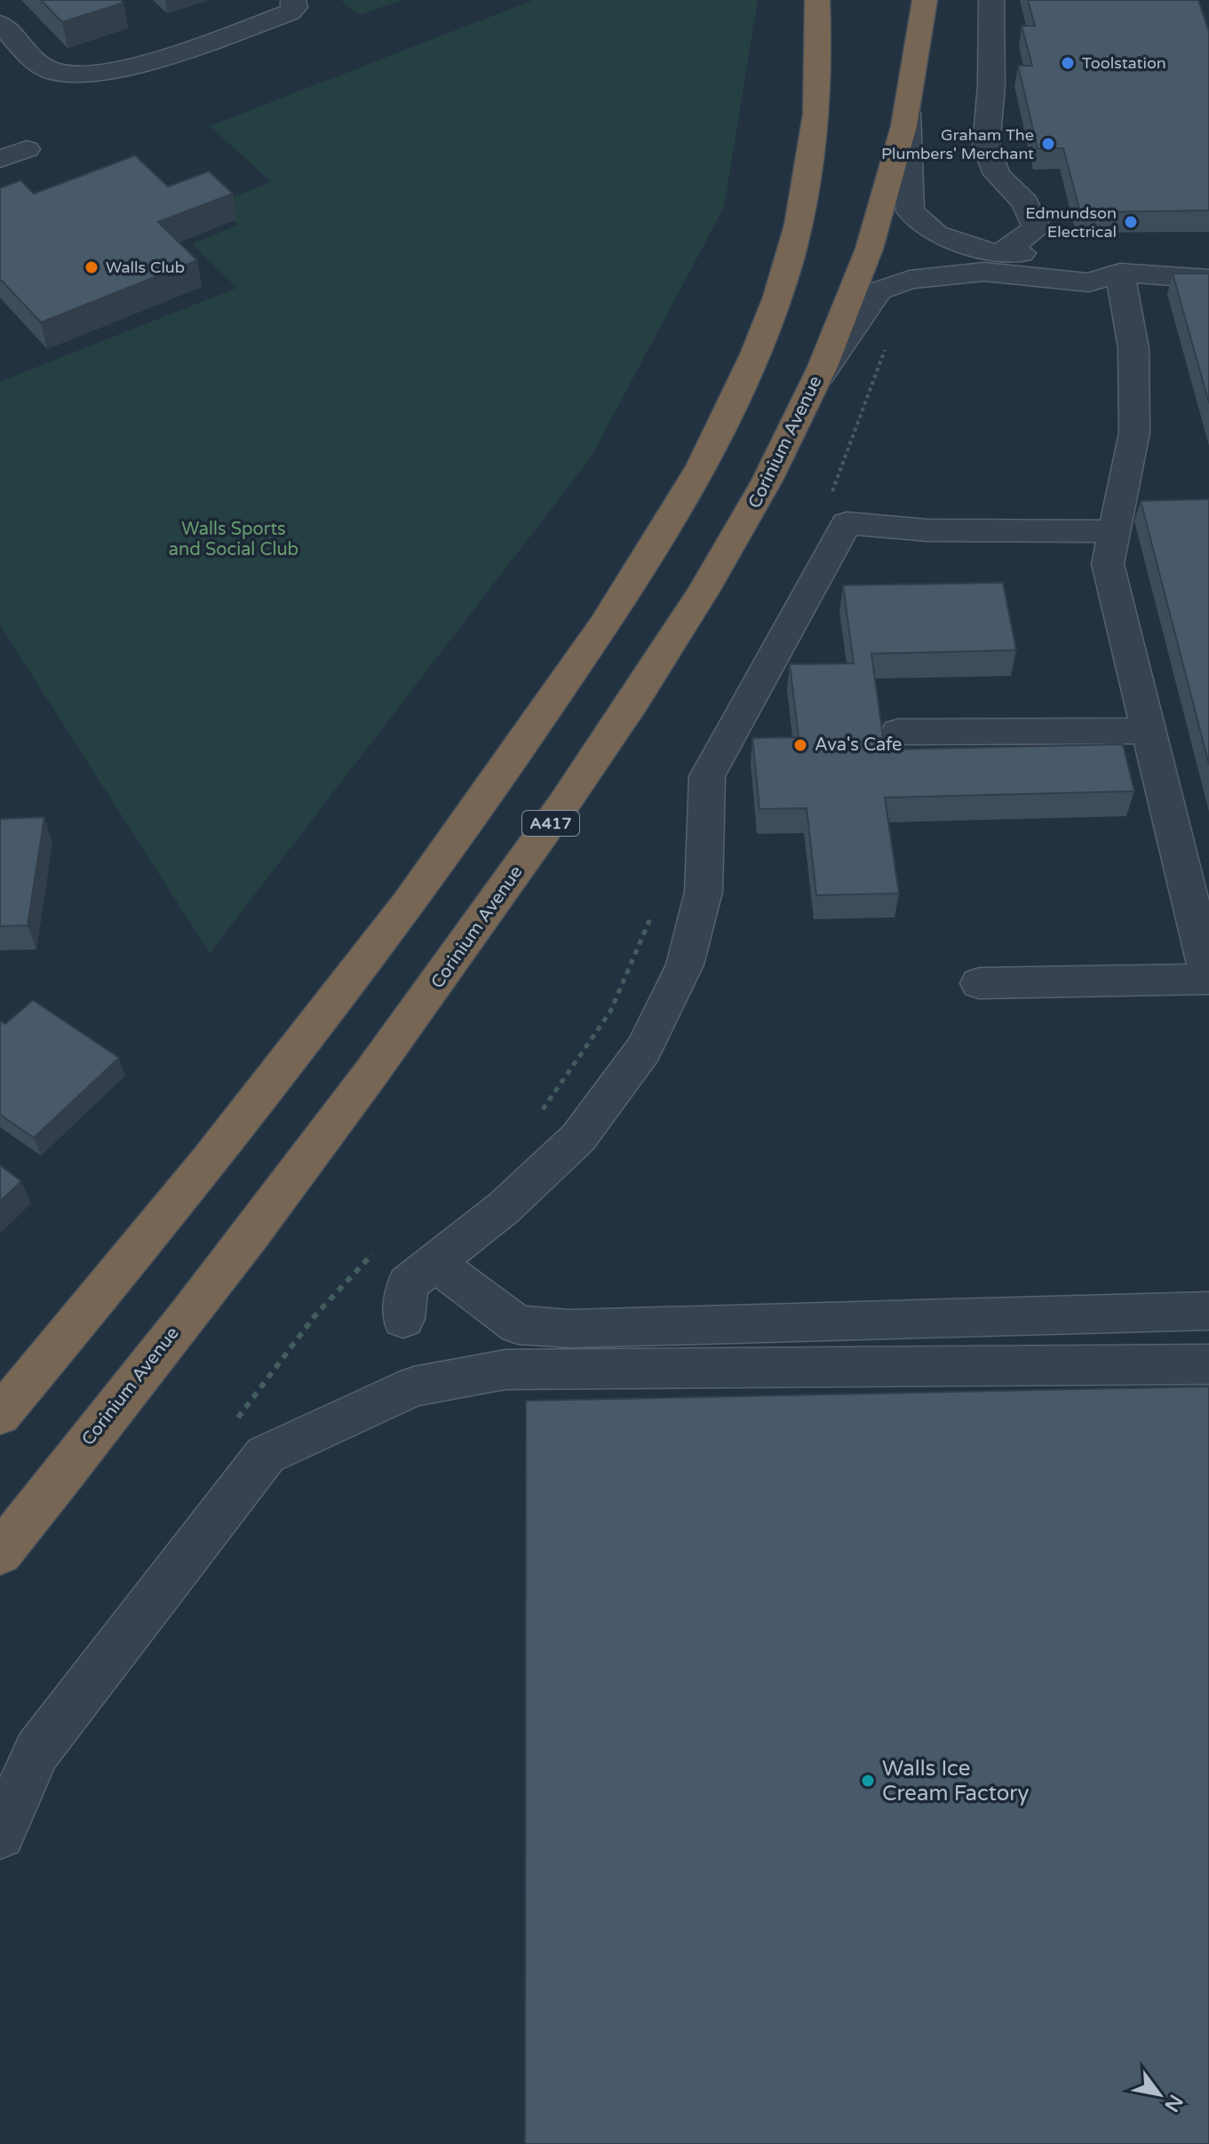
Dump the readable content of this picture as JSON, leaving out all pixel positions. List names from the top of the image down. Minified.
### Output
{"streets":{"highway":["Corinium Avenue","A417"]},"parks":["Walls Sports and Social Club"],"places":["Toolstation","Graham The Plumbers' Merchant","Edmundson Electrical","Walls Club","Ava's Cafe","Walls Ice Cream Factory"],"north":"bottom right"}
